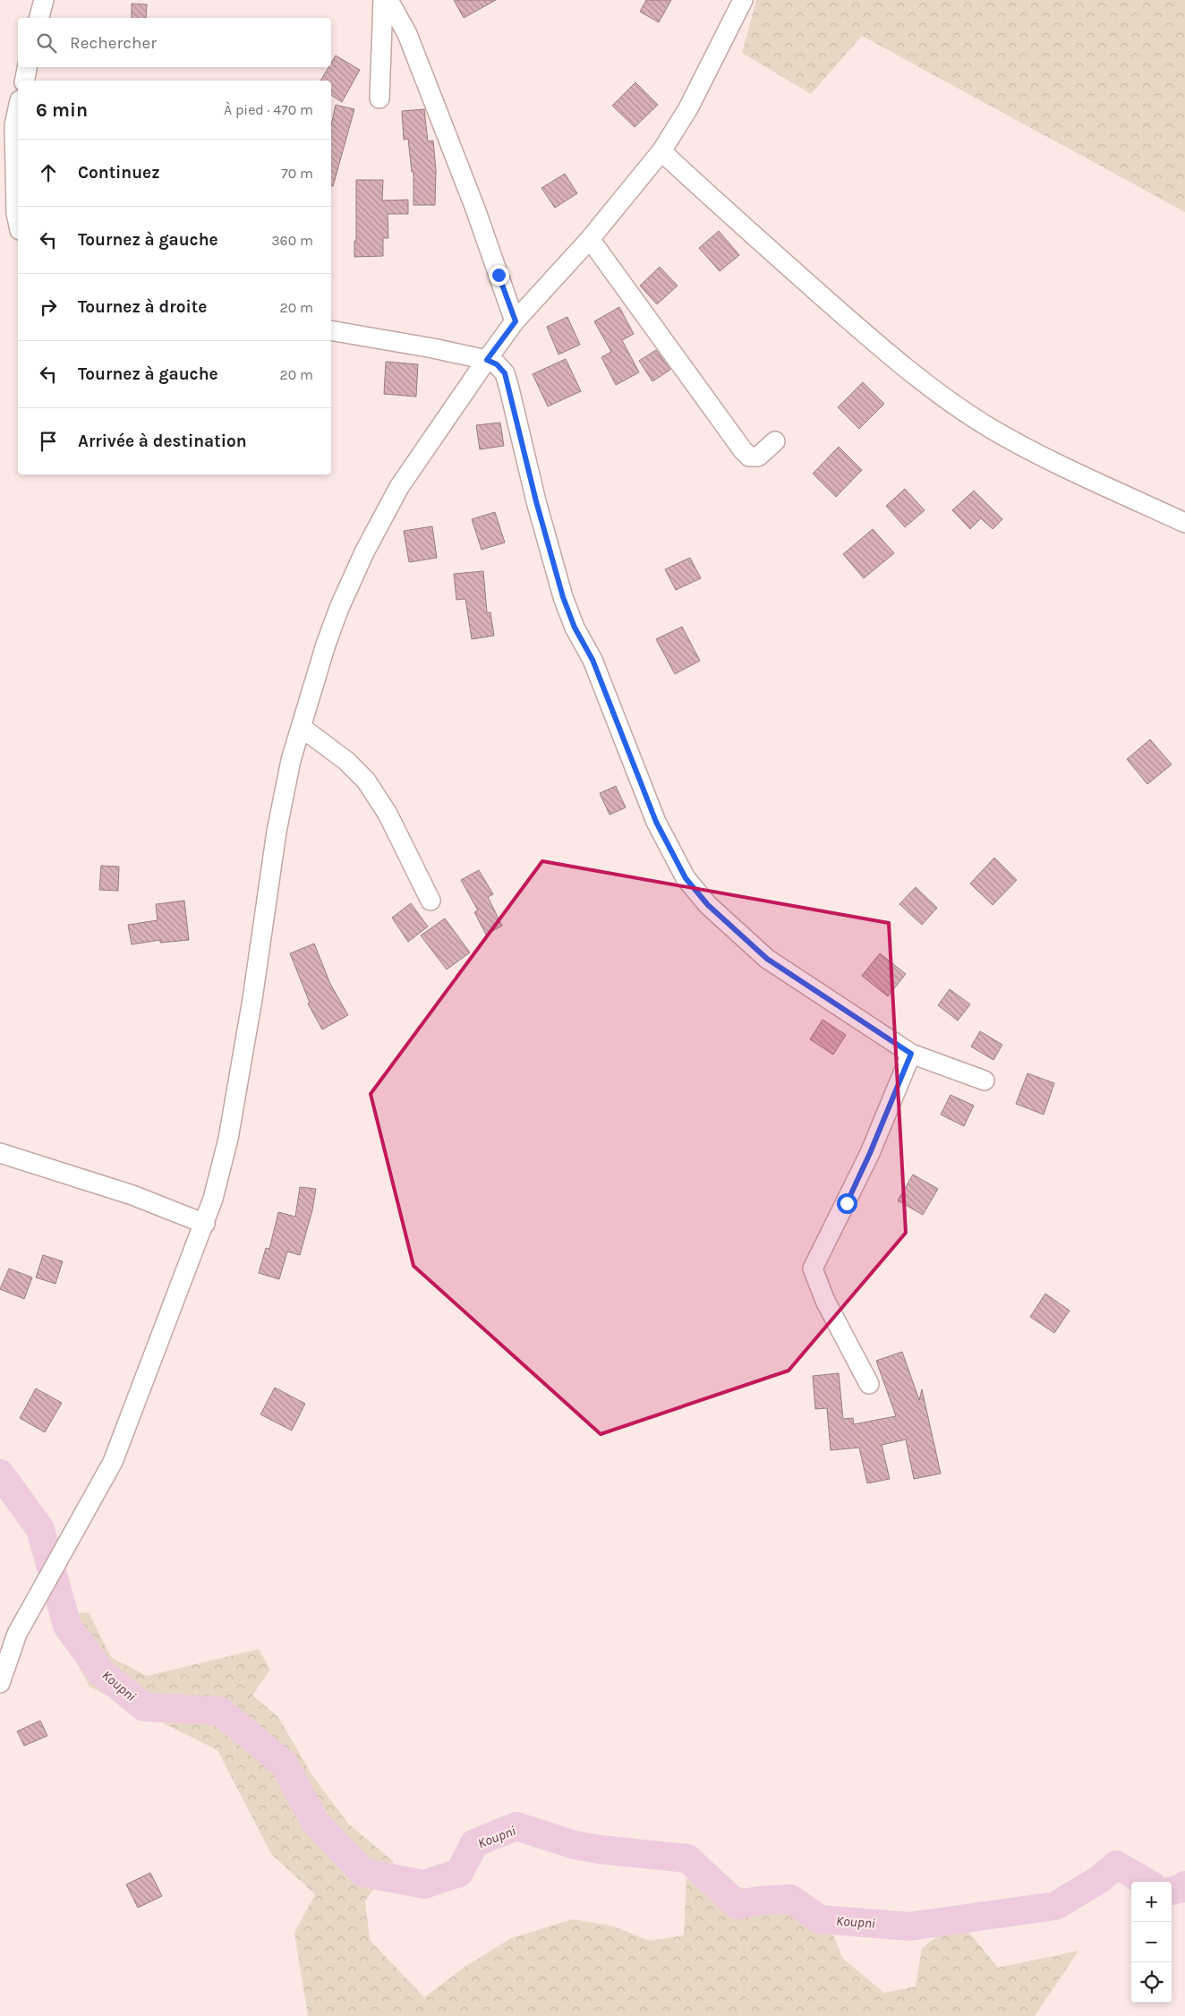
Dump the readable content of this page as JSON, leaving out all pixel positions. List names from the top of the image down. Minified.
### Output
{"water":["Koupni"],"page":{"search":"Rechercher","heading":["6 min","À pied · 470 m"],"list":[["Continuez","70 m"],["Tournez à gauche","360 m"],["Tournez à droite","20 m"],["Tournez à gauche","20 m"],"Arrivée à destination"],"map_buttons":["+","−"]}}
